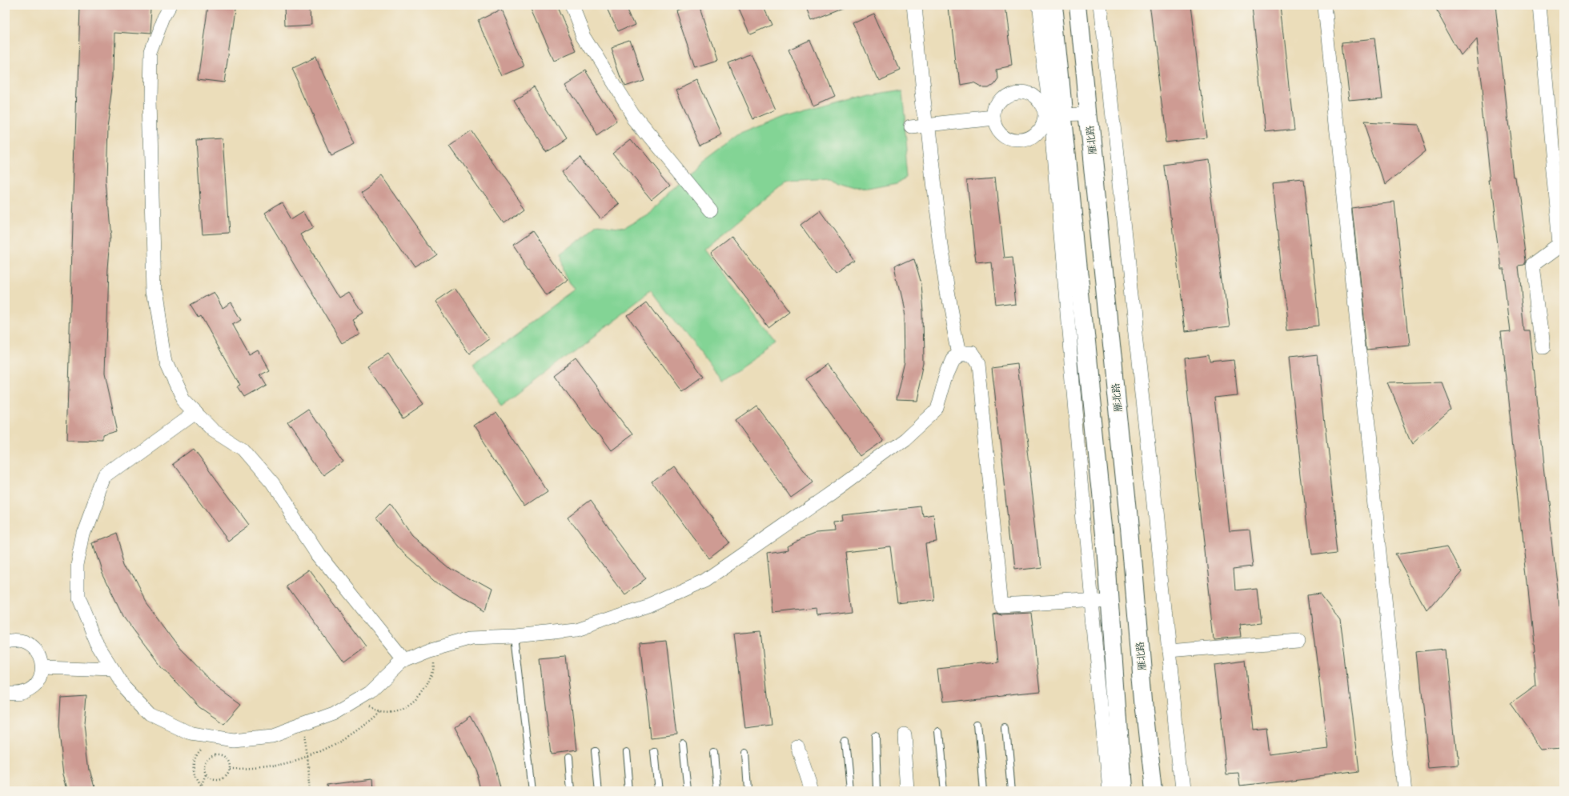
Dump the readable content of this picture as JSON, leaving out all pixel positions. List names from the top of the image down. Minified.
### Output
{"streets":{"main road":["雁北路"]}}
